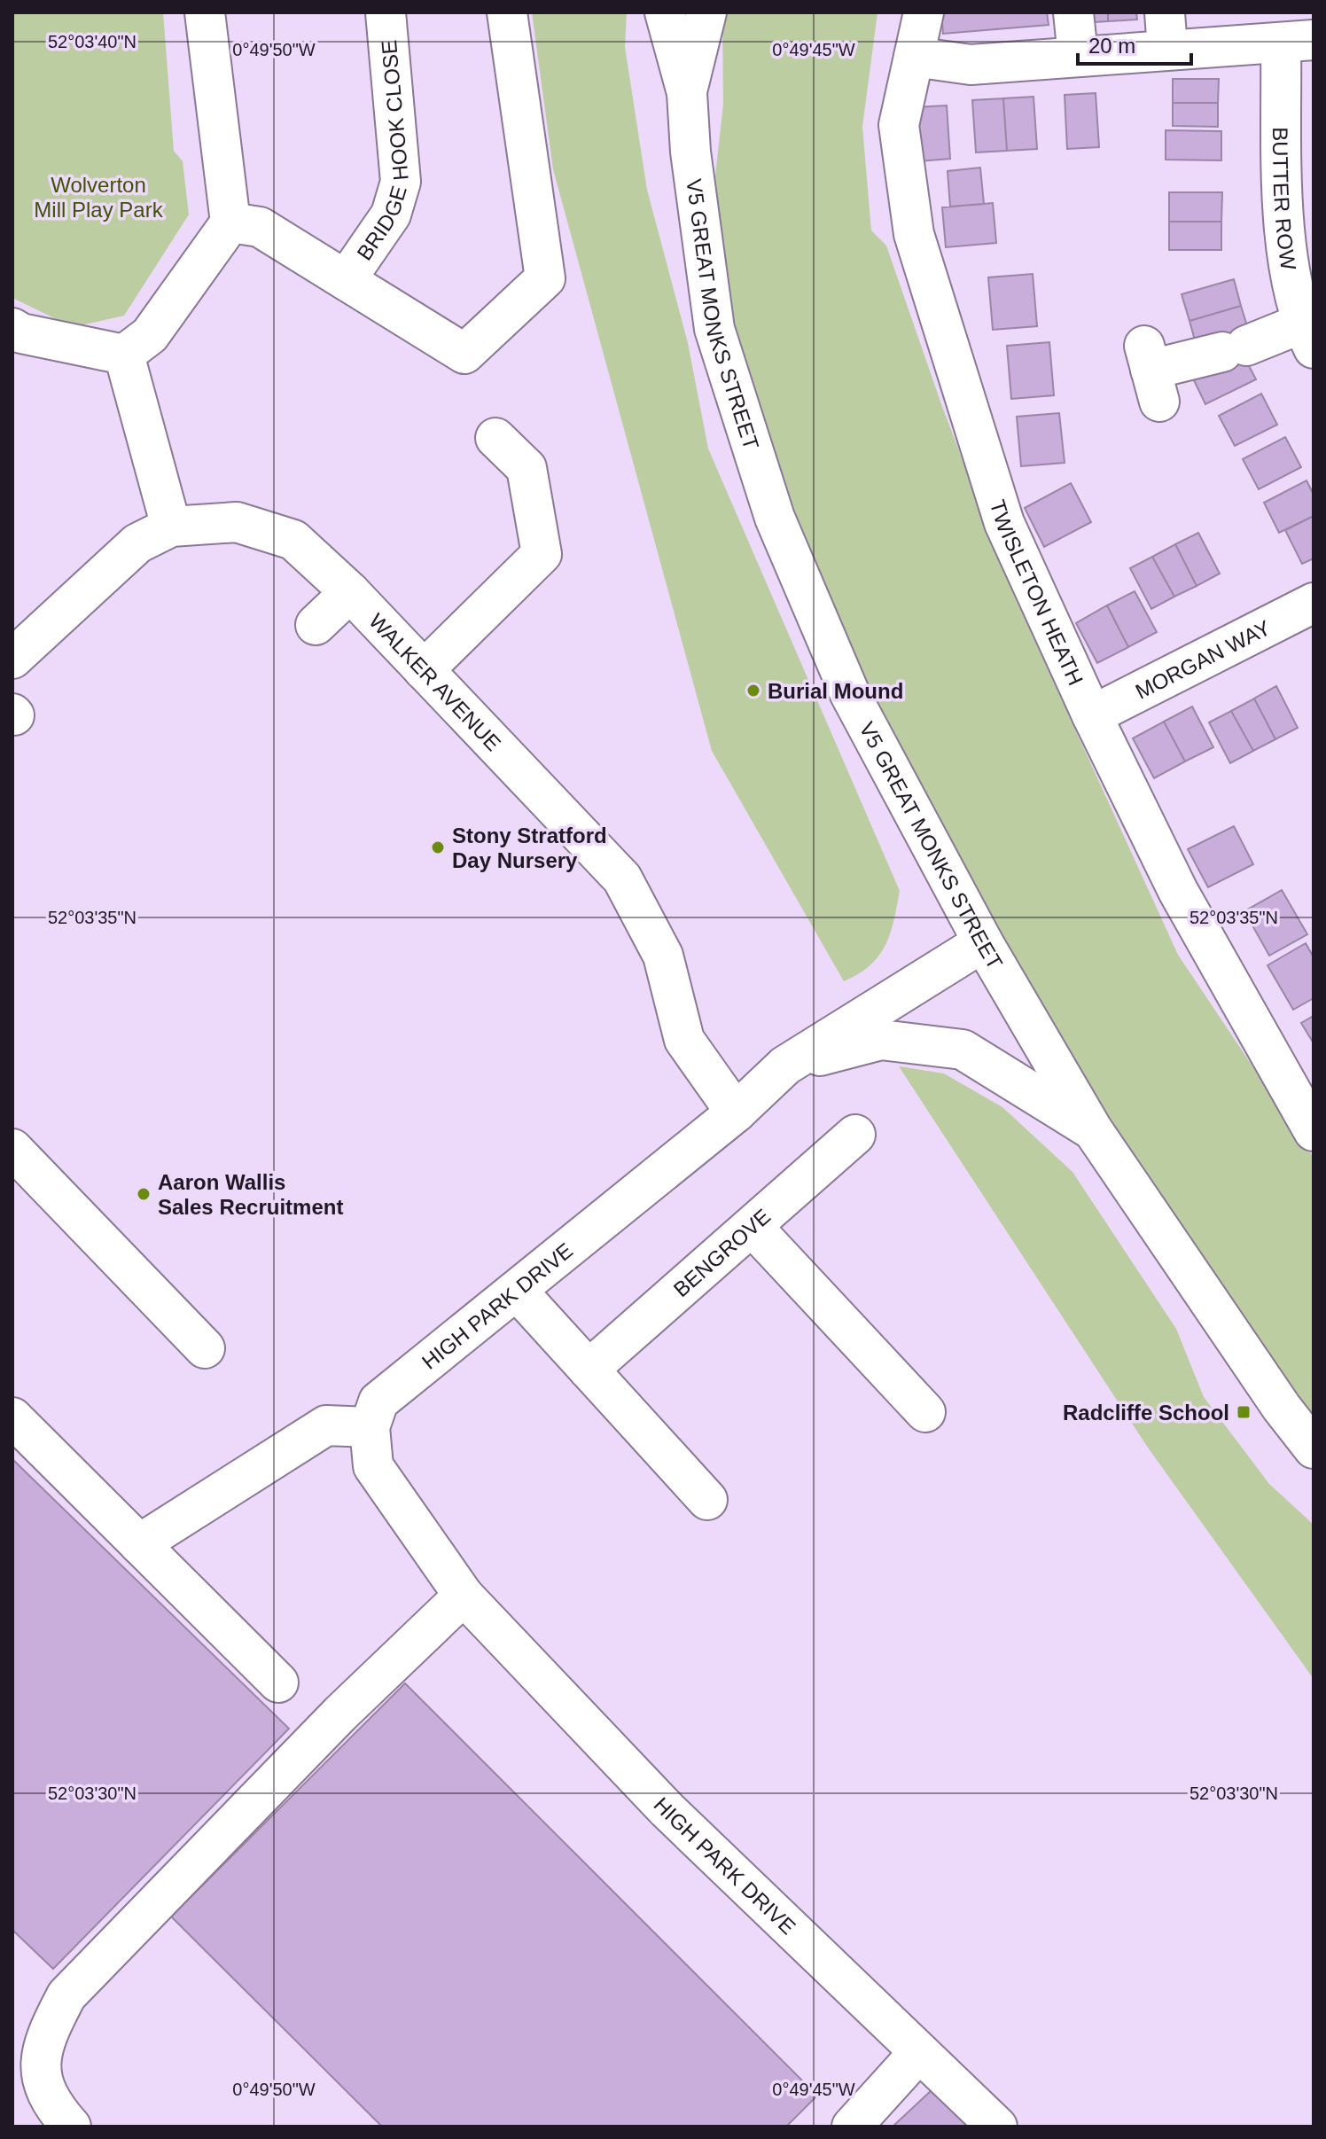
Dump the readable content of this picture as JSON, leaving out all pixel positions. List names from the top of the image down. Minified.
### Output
{"streets":{"street":["BRIDGE HOOK CLOSE","BUTTER ROW","V5 GREAT MONKS STREET","TWISLETON HEATH","MORGAN WAY","WALKER AVENUE","BENGROVE","HIGH PARK DRIVE"]},"crossings":[["V5 GREAT MONKS STREET","HIGH PARK DRIVE"],["TWISLETON HEATH","MORGAN WAY"],["WALKER AVENUE","HIGH PARK DRIVE"]],"parks":["Wolverton Mill Play Park"],"places":{"other":["Burial Mound","Stony Stratford Day Nursery","Aaron Wallis Sales Recruitment"],"transit":["Radcliffe School"]},"scale_bar":"20 m","coordinates":["52°03'40\"N","0°49'50\"W","0°49'45\"W","52°03'35\"N","52°03'30\"N"]}
